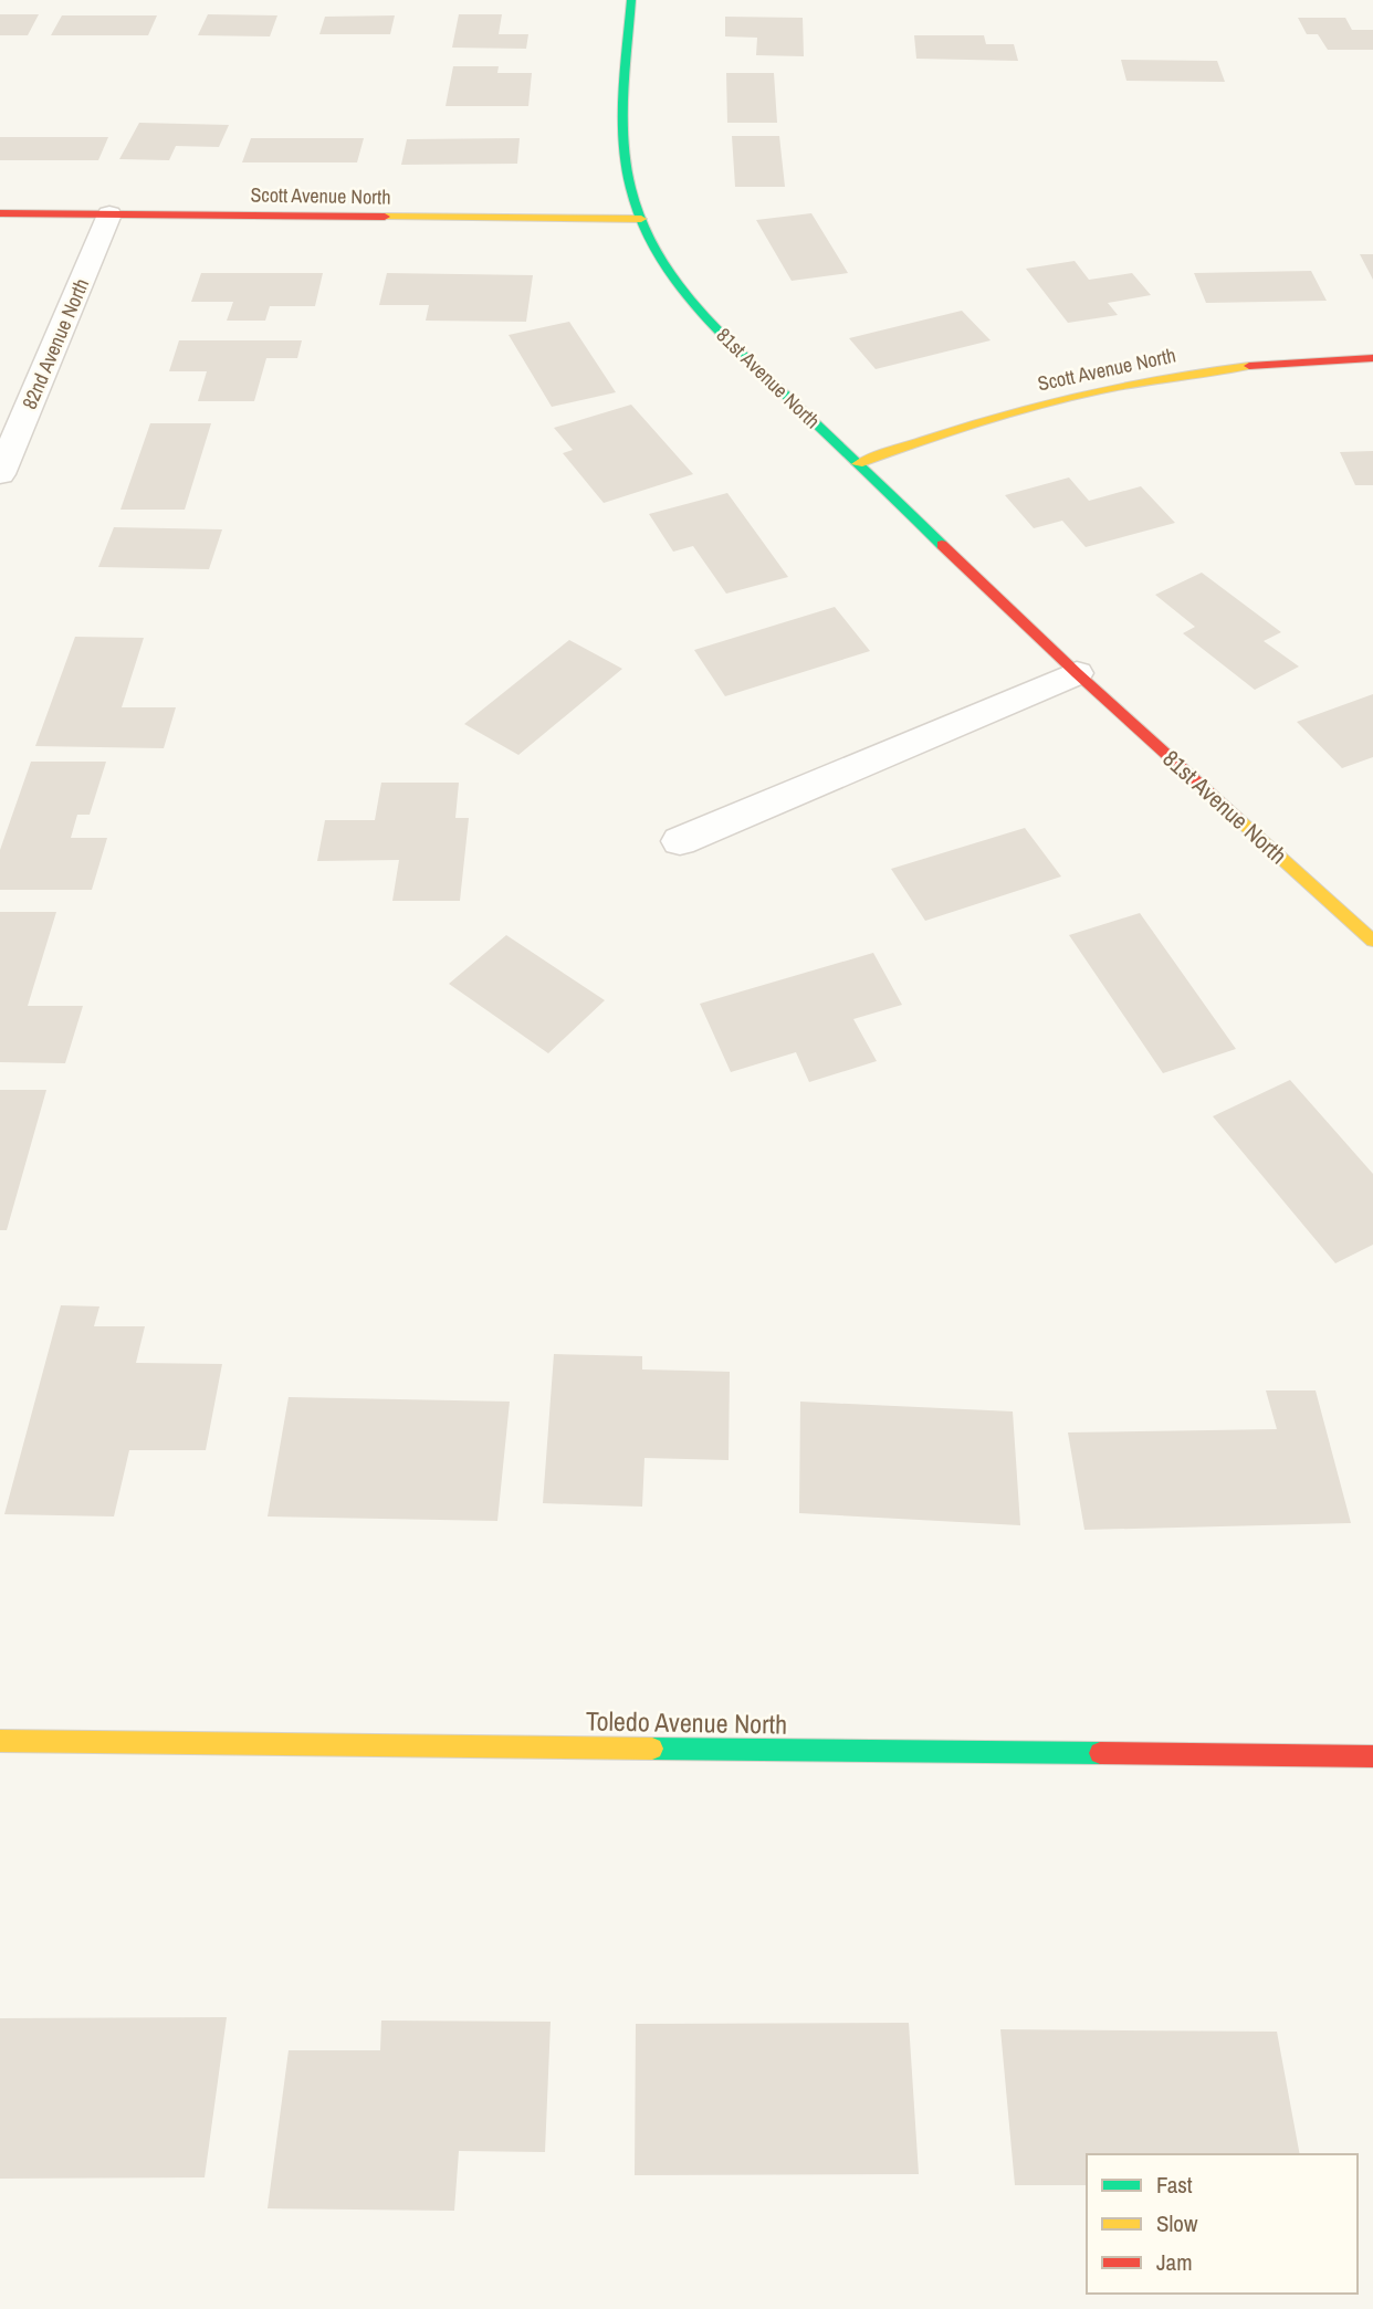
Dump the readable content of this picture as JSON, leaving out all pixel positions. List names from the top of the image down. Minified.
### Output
{"streets":{"street":["Scott Avenue North","82nd Avenue North","81st Avenue North","Toledo Avenue North"]},"crossings":[["Scott Avenue North","82nd Avenue North"],["Scott Avenue North","81st Avenue North"]],"legend":["Fast","Slow","Jam"]}
